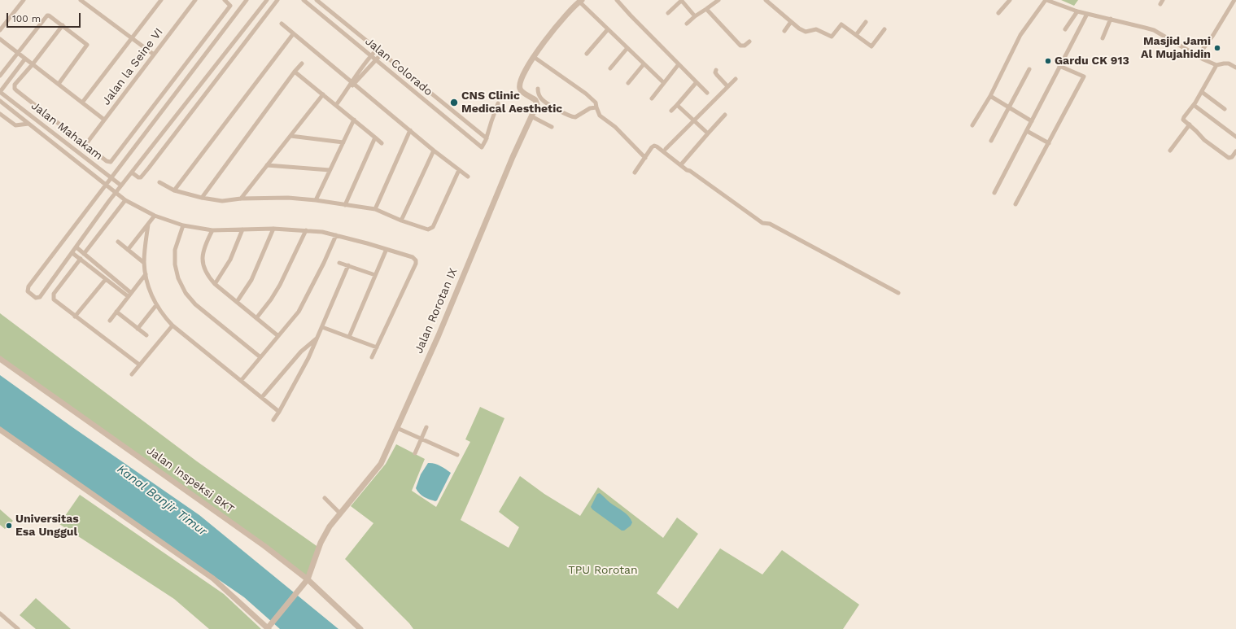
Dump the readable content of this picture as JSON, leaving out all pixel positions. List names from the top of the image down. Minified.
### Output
{"streets":{"street":["Jalan la Seine VI","Jalan Colorado","Jalan Mahakam","Jalan Rorotan IX","Jalan Inspeksi BKT"]},"crossings":[["Jalan Rorotan IX","Jalan Inspeksi BKT"]],"water":["Kanal Banjir Timur"],"parks":["TPU Rorotan"],"places":["Masjid Jami Al Mujahidin","Gardu CK 913","CNS Clinic Medical Aesthetic","Universitas Esa Unggul"],"scale_bar":"100 m"}
